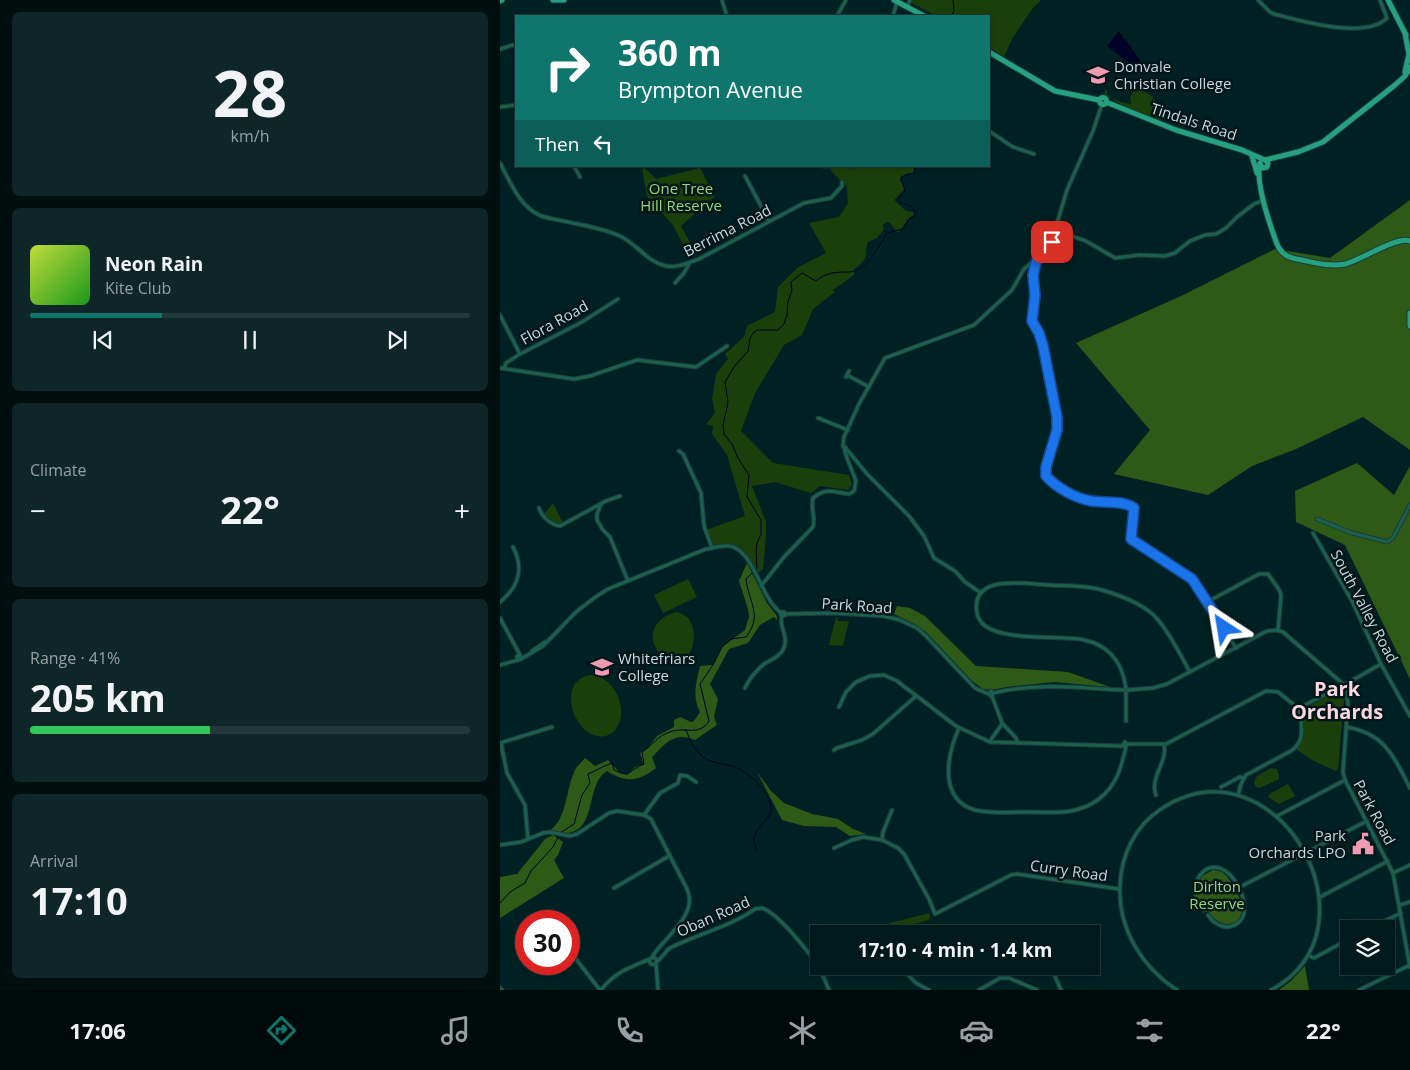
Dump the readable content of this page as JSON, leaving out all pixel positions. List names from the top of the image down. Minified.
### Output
{"streets":{"main road":["Tindals Road"],"street":["Berrima Road","Flora Road","Park Road","South Valley Road","Curry Road","Oban Road"]},"districts":["Park Orchards"],"parks":["One Tree Hill Reserve","Dirlton Reserve"],"places":{"school or university":["Donvale Christian College","Whitefriars College"],"public building":["Park Orchards LPO"]},"page":{"tile":[["28","km/h"],"Climate",["Range · 41%","205 km"],["Arrival","17:10"]],"turn":["360 m","Brympton Avenue"],"then":"Then","song":["Neon Rain","Kite Club"],"heat":["−","22°","+"],"limit":"30","trip":"17:10 · 4 min · 1.4 km","tabs":["17:06","22°"]}}
